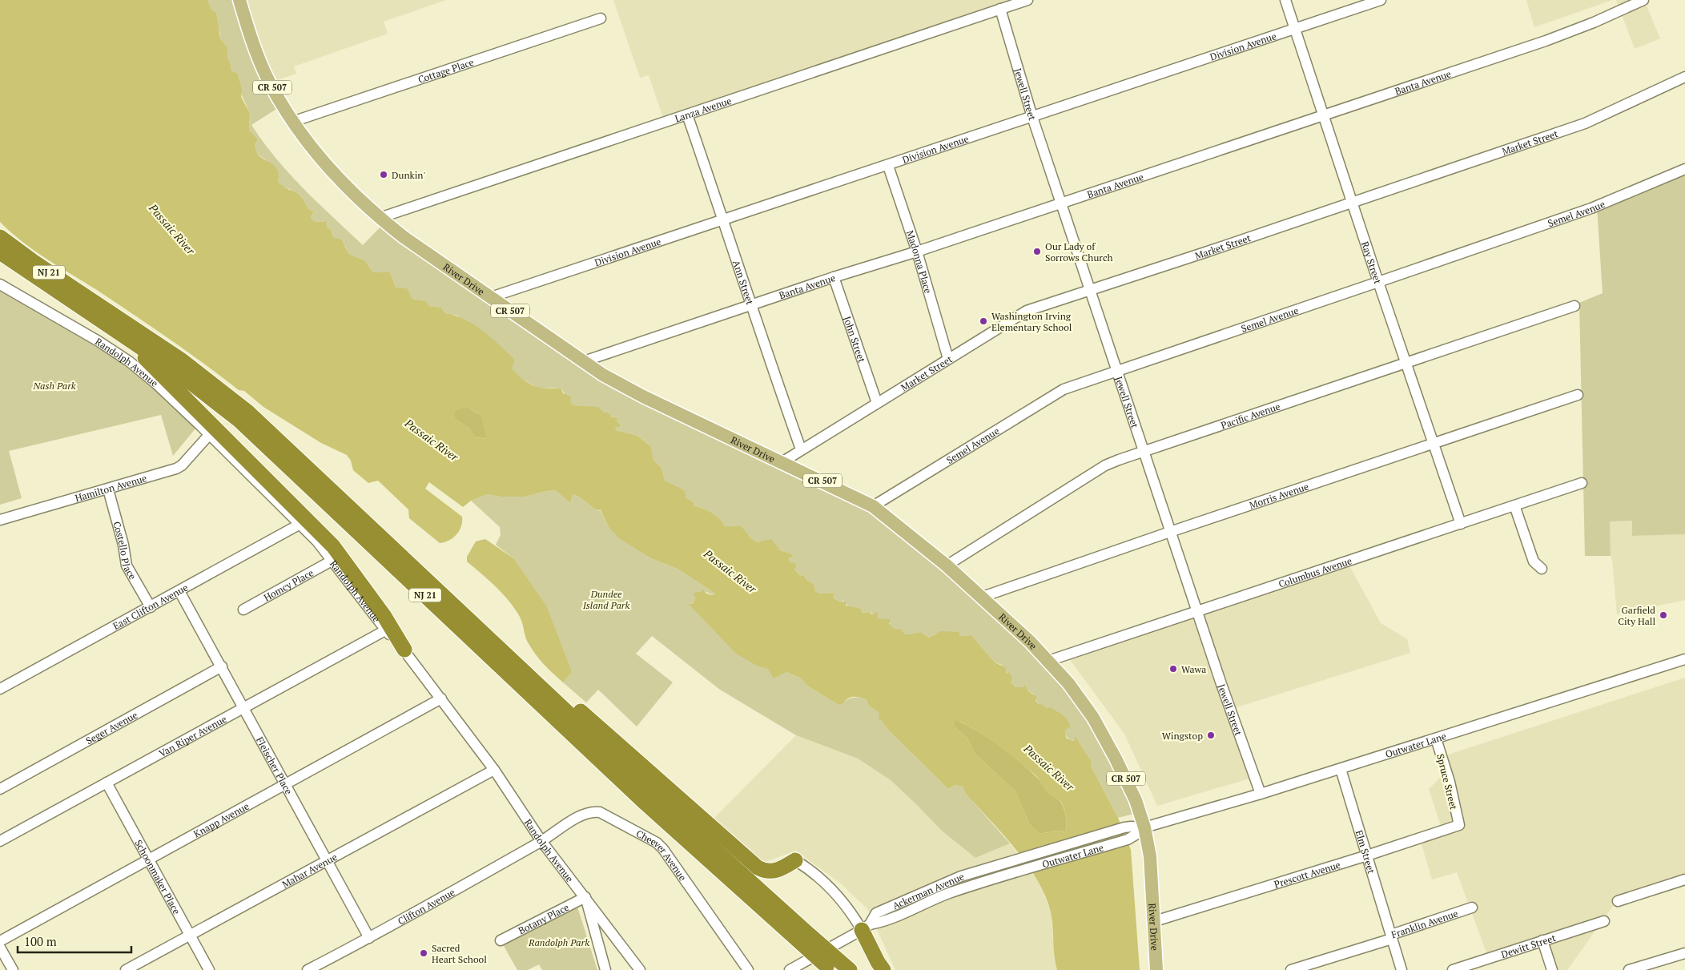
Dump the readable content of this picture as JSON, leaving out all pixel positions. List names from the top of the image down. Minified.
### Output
{"streets":{"highway":["NJ 21"],"main road":["CR 507","River Drive"],"street":["Division Avenue","Cottage Place","Banta Avenue","Jewell Street","Lanza Avenue","Market Street","Semel Avenue","Madonna Place","Ray Street","Ann Street","John Street","Randolph Avenue","Pacific Avenue","Hamilton Avenue","Morris Avenue","Costello Place","Columbus Avenue","Homcy Place","East Clifton Avenue","Seger Avenue","Van Riper Avenue","Outwater Lane","Fleischer Place","Spruce Street","Knapp Avenue","Elm Street","Cheever Avenue","Mahar Avenue","Prescott Avenue","Schoonmaker Place","Ackerman Avenue","Clifton Avenue","Botany Place","Franklin Avenue","Dewitt Street"]},"crossings":[["Division Avenue","Jewell Street"],["Division Avenue","Madonna Place"],["Division Avenue","Ray Street"],["Division Avenue","River Drive"],["Division Avenue","Ann Street"],["Cottage Place","River Drive"],["Banta Avenue","Jewell Street"],["Banta Avenue","Madonna Place"],["Banta Avenue","Ray Street"],["Banta Avenue","River Drive"],["Banta Avenue","Ann Street"],["Banta Avenue","John Street"],["Jewell Street","Lanza Avenue"],["Jewell Street","Market Street"],["Jewell Street","Semel Avenue"],["Jewell Street","Pacific Avenue"],["Jewell Street","Morris Avenue"],["Jewell Street","Columbus Avenue"],["Jewell Street","Outwater Lane"],["Lanza Avenue","River Drive"],["Lanza Avenue","Ann Street"],["Market Street","Madonna Place"],["Market Street","Ray Street"],["Market Street","River Drive"],["Market Street","Ann Street"],["Market Street","John Street"],["Semel Avenue","Ray Street"],["Semel Avenue","River Drive"],["Ray Street","Pacific Avenue"],["Ray Street","Morris Avenue"],["Ray Street","Columbus Avenue"],["River Drive","Pacific Avenue"],["River Drive","Morris Avenue"],["River Drive","Columbus Avenue"],["River Drive","Outwater Lane"],["River Drive","Prescott Avenue"],["Randolph Avenue","Hamilton Avenue"],["Randolph Avenue","Homcy Place"],["Randolph Avenue","East Clifton Avenue"],["Randolph Avenue","Van Riper Avenue"],["Randolph Avenue","Knapp Avenue"],["Randolph Avenue","Cheever Avenue"],["Randolph Avenue","Mahar Avenue"],["Randolph Avenue","Clifton Avenue"],["Randolph Avenue","Botany Place"],["Hamilton Avenue","Costello Place"],["Costello Place","East Clifton Avenue"],["East Clifton Avenue","Fleischer Place"],["Seger Avenue","Fleischer Place"],["Van Riper Avenue","Fleischer Place"],["Van Riper Avenue","Schoonmaker Place"],["Outwater Lane","Spruce Street"],["Outwater Lane","Elm Street"],["Outwater Lane","Ackerman Avenue"],["Fleischer Place","Knapp Avenue"],["Fleischer Place","Mahar Avenue"],["Fleischer Place","Clifton Avenue"],["Spruce Street","Prescott Avenue"],["Knapp Avenue","Schoonmaker Place"],["Elm Street","Prescott Avenue"],["Elm Street","Franklin Avenue"],["Cheever Avenue","Clifton Avenue"],["Mahar Avenue","Schoonmaker Place"]],"water":["Passaic River"],"parks":["Nash Park","Dundee Island Park","Randolph Park"],"places":["Dunkin'","Our Lady of Sorrows Church","Washington Irving Elementary School","Garfield City Hall","Wawa","Wingstop","Sacred Heart School"],"scale_bar":"100 m"}
